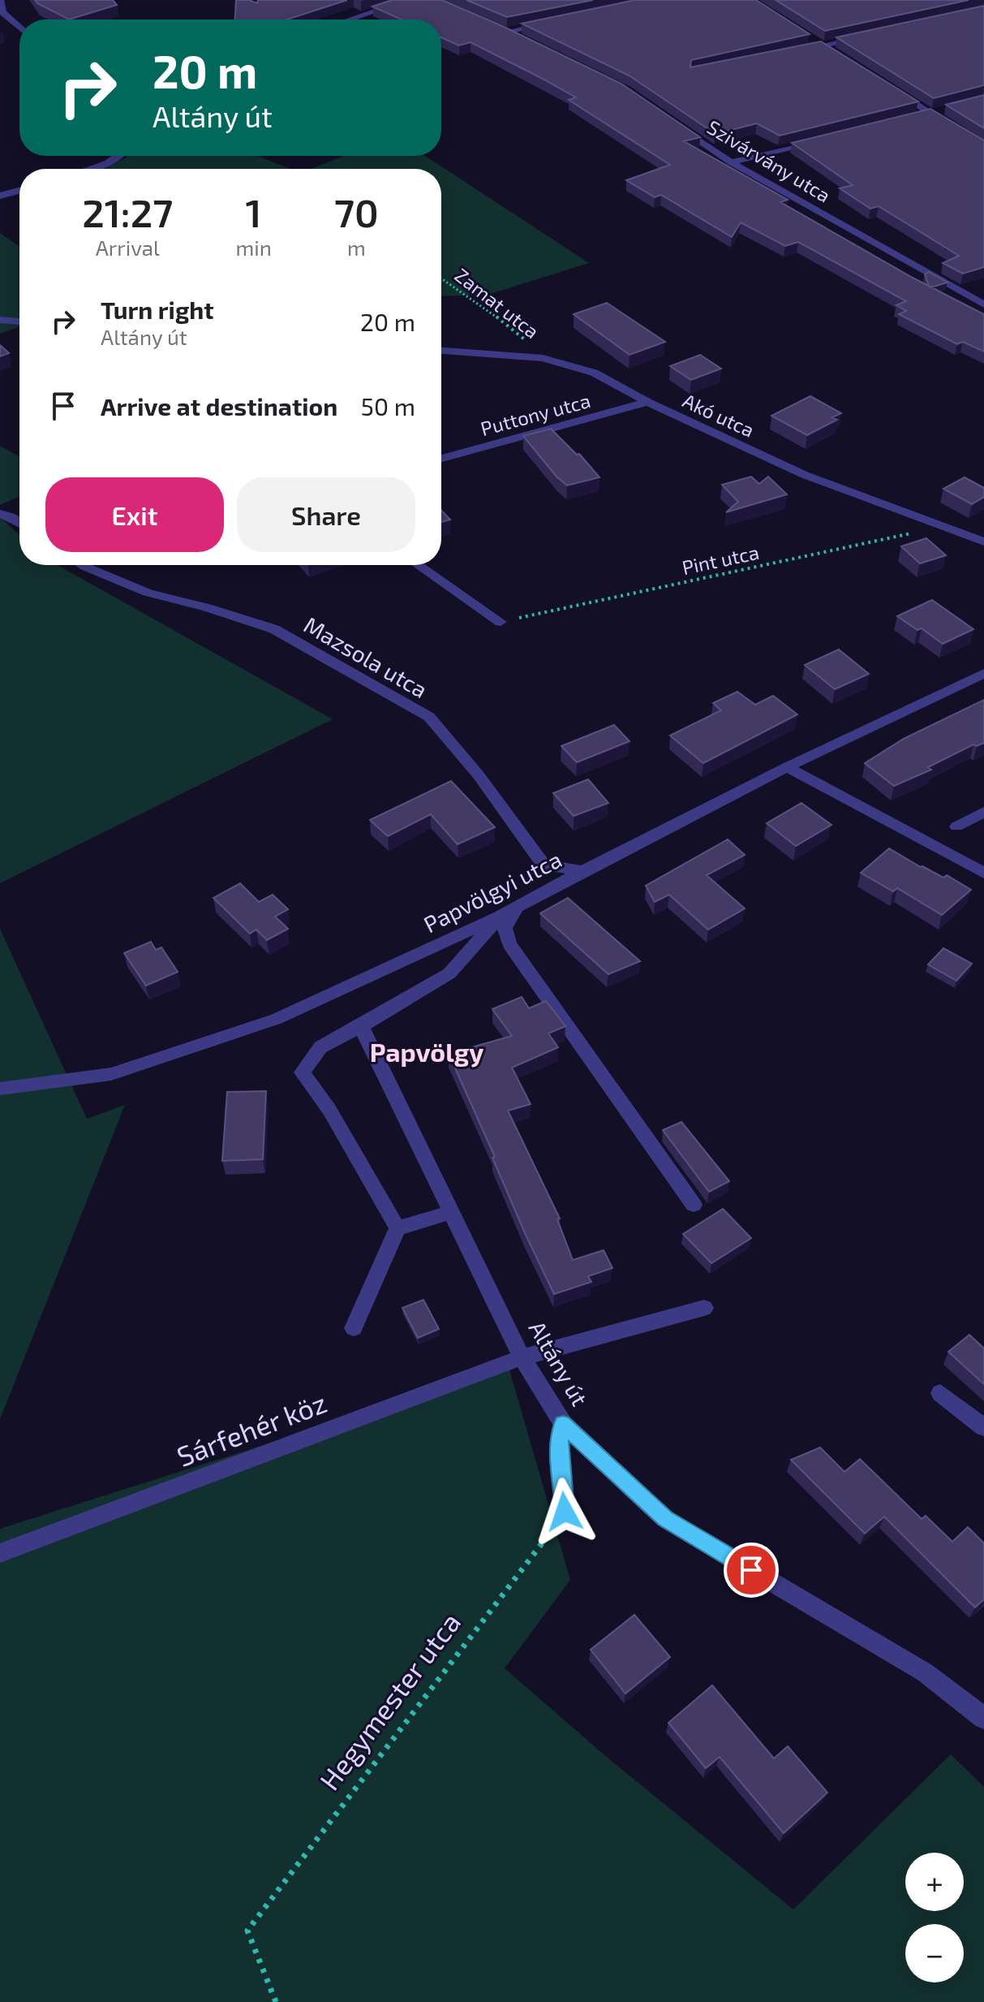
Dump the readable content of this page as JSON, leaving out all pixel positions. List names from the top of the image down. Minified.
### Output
{"streets":{"street":["Szivárvány utca","Puttony utca","Akó utca","Mazsola utca","Papvölgyi utca","Altány út","Sárfehér köz"],"path":["Zamat utca","Pint utca","Hegymester utca"]},"crossings":[["Zamat utca","Akó utca"],["Puttony utca","Akó utca"],["Akó utca","Pint utca"],["Mazsola utca","Papvölgyi utca"],["Altány út","Sárfehér köz"]],"districts":["Papvölgy"],"page":{"turn":["20 m","Altány út"],"eta":["21:27","Arrival","1","min","70","m"],"list":[{"name":"Turn right","note":"Altány út","value":"20 m"},{"name":"Arrive at destination","value":"50 m"}],"buttons":["Exit","Share"],"map_buttons":["+","−"]}}
